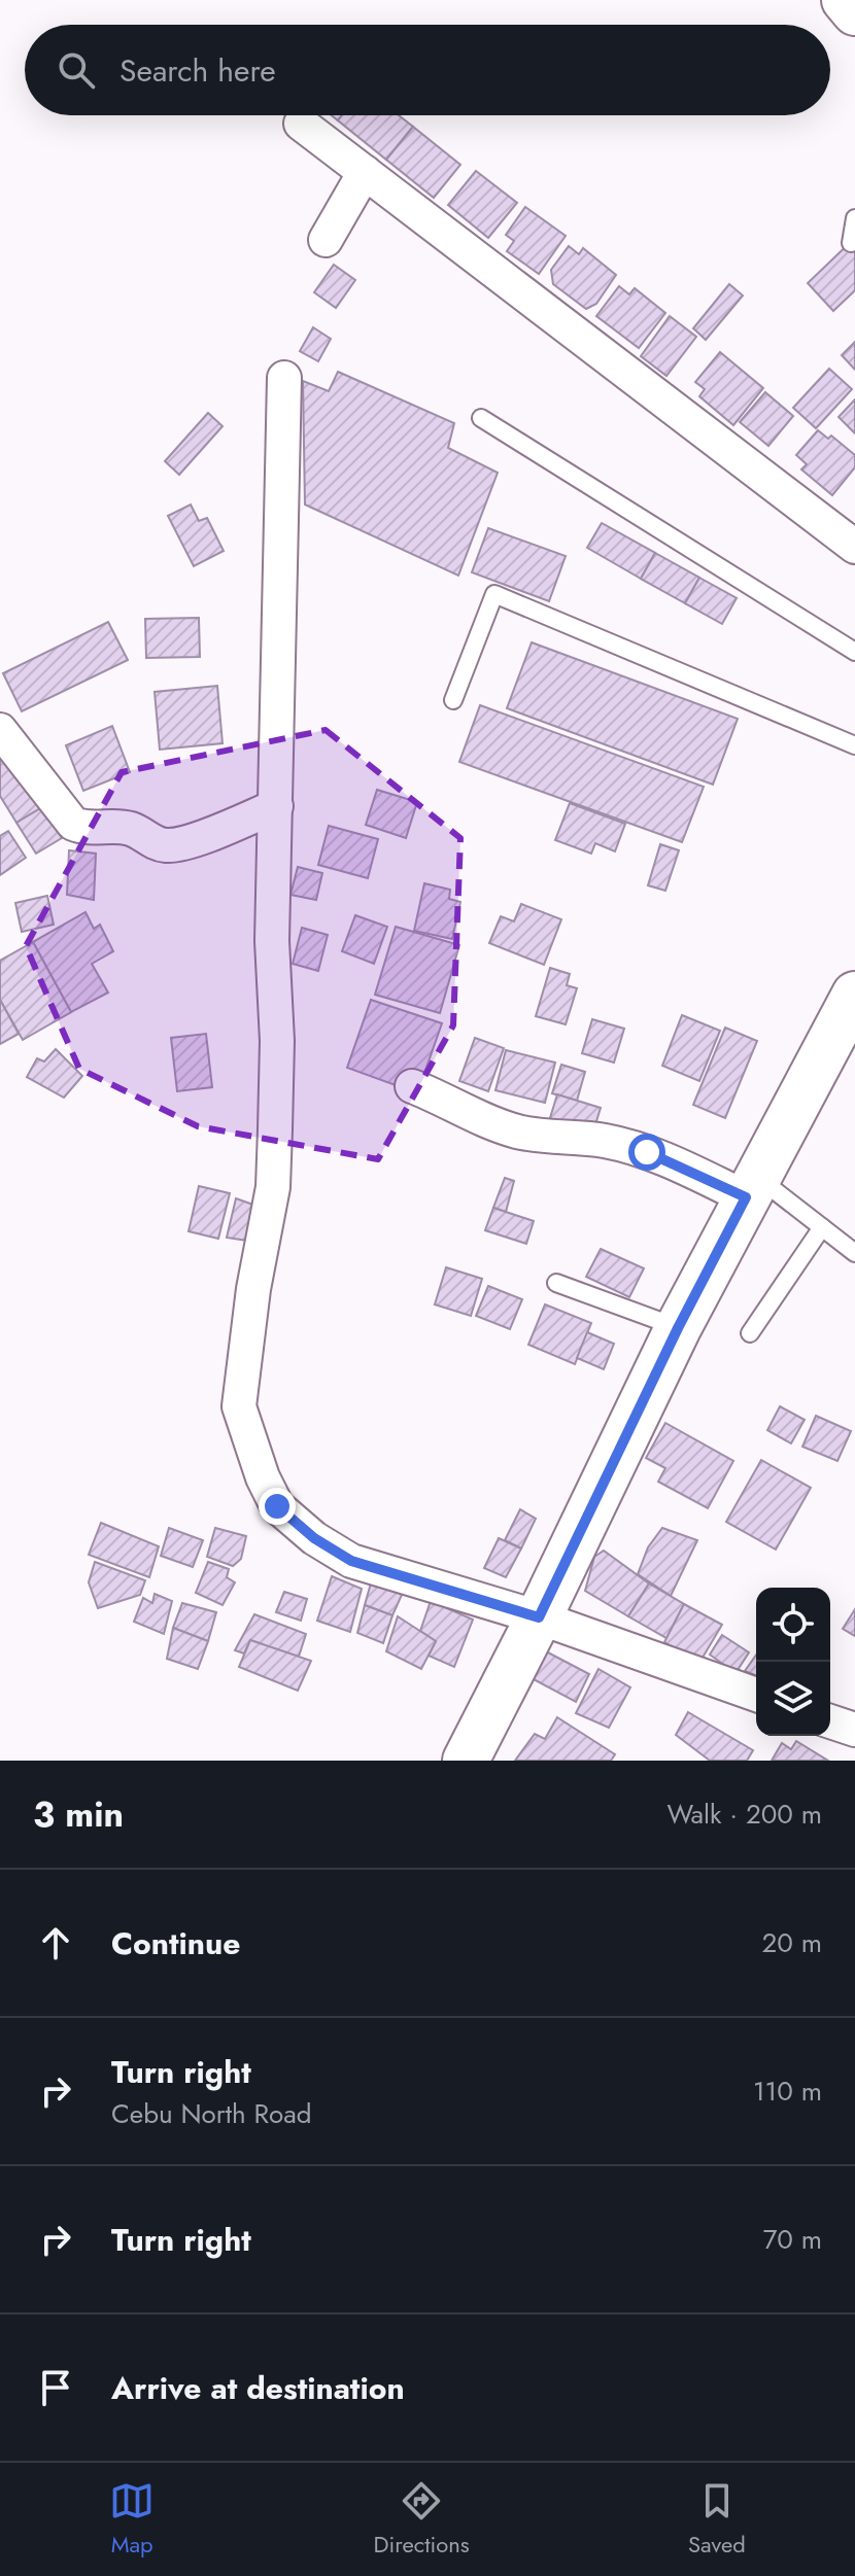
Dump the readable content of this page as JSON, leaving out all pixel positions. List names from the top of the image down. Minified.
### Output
{"page":{"search":"Search here","heading":["3 min","Walk · 200 m"],"list":[["Continue","20 m"],["Turn right","Cebu North Road","110 m"],["Turn right","70 m"],"Arrive at destination"],"nav":["Map","Directions","Saved"]}}
